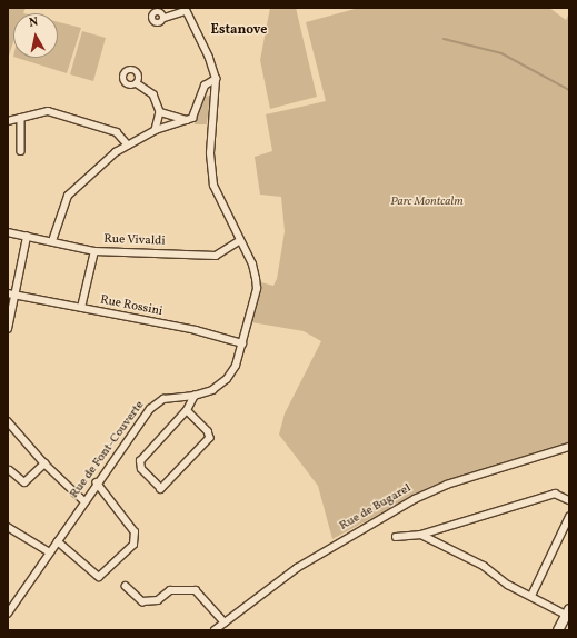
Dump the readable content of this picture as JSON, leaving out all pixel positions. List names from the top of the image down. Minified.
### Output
{"streets":{"street":["Rue Vivaldi","Rue Rossini","Rue de Font-Couverte","Rue de Bugarel"]},"crossings":[["Rue Vivaldi","Rue de Font-Couverte"],["Rue Rossini","Rue de Font-Couverte"]],"districts":["Estanove"],"parks":["Parc Montcalm"],"north":"top"}
